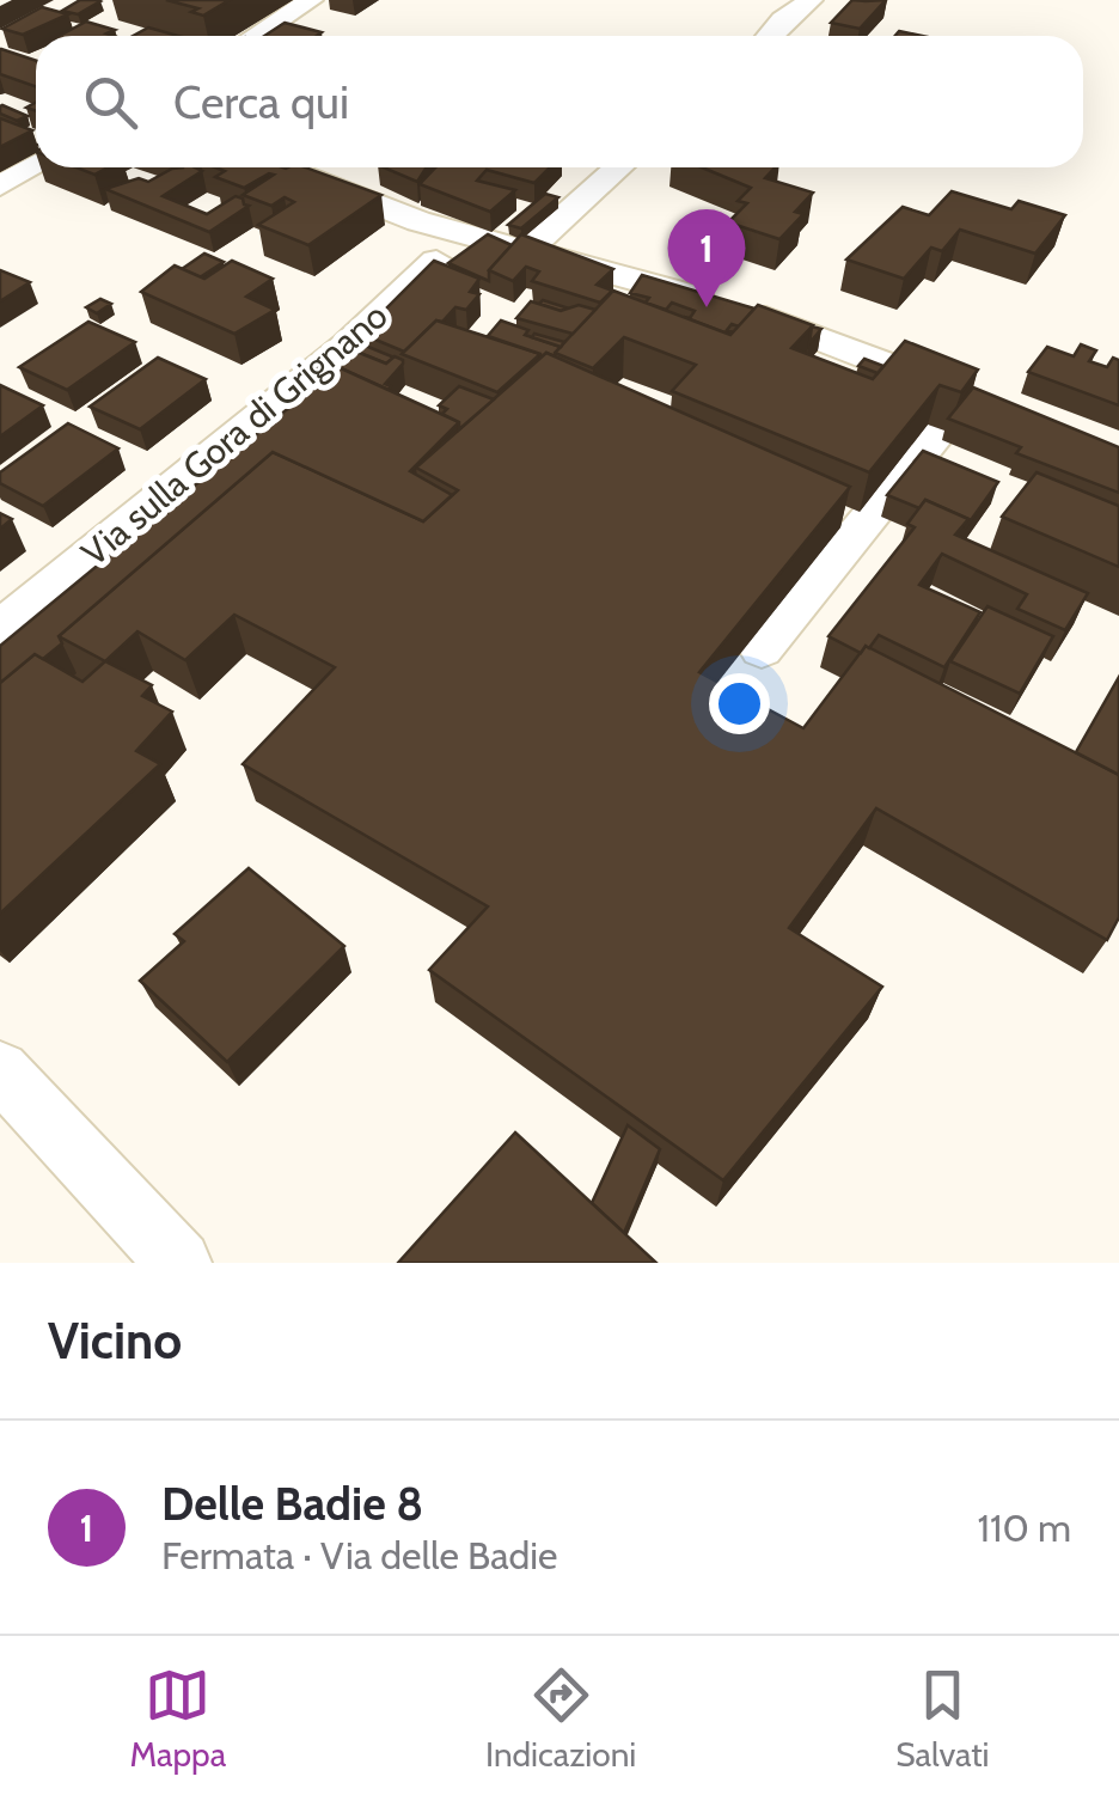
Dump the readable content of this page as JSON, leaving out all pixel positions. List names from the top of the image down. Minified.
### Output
{"streets":{"street":["Via sulla Gora di Grignano"]},"page":{"search":"Cerca qui","pins":"1","heading":"Vicino","list":[{"mark":"1","name":"Delle Badie 8","note":"Fermata · Via delle Badie","value":"110 m"}],"nav":["Mappa","Indicazioni","Salvati"]}}
